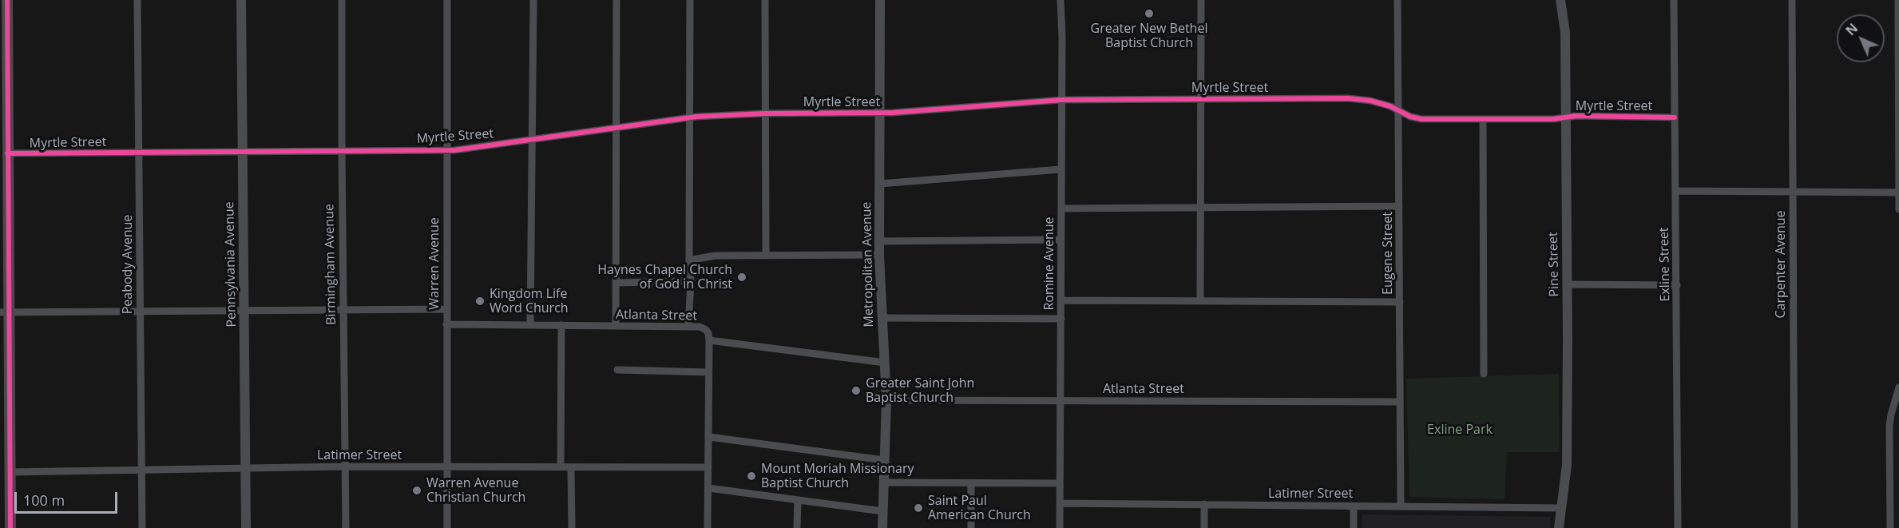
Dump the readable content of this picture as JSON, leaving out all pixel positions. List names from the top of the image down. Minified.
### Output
{"streets":{"street":["Myrtle Street","Eugene Street","Warren Avenue","Romine Avenue","Peabody Avenue","Pennsylvania Avenue","Birmingham Avenue","Metropolitan Avenue","Pine Street","Exline Street","Carpenter Avenue","Atlanta Street","Latimer Street"]},"crossings":[["Myrtle Street","Eugene Street"],["Myrtle Street","Warren Avenue"],["Myrtle Street","Romine Avenue"],["Myrtle Street","Peabody Avenue"],["Myrtle Street","Pennsylvania Avenue"],["Myrtle Street","Birmingham Avenue"],["Myrtle Street","Metropolitan Avenue"],["Myrtle Street","Pine Street"],["Myrtle Street","Exline Street"],["Eugene Street","Atlanta Street"],["Eugene Street","Latimer Street"],["Warren Avenue","Atlanta Street"],["Warren Avenue","Latimer Street"],["Romine Avenue","Atlanta Street"],["Romine Avenue","Latimer Street"],["Peabody Avenue","Latimer Street"],["Pennsylvania Avenue","Latimer Street"],["Birmingham Avenue","Latimer Street"],["Metropolitan Avenue","Atlanta Street"],["Pine Street","Latimer Street"]],"parks":["Exline Park"],"places":["Greater New Bethel Baptist Church","Haynes Chapel Church of God in Christ","Kingdom Life Word Church","Greater Saint John Baptist Church","Mount Moriah Missionary Baptist Church","Warren Avenue Christian Church","Saint Paul American Church"],"scale_bar":"100 m","north":"top left"}
